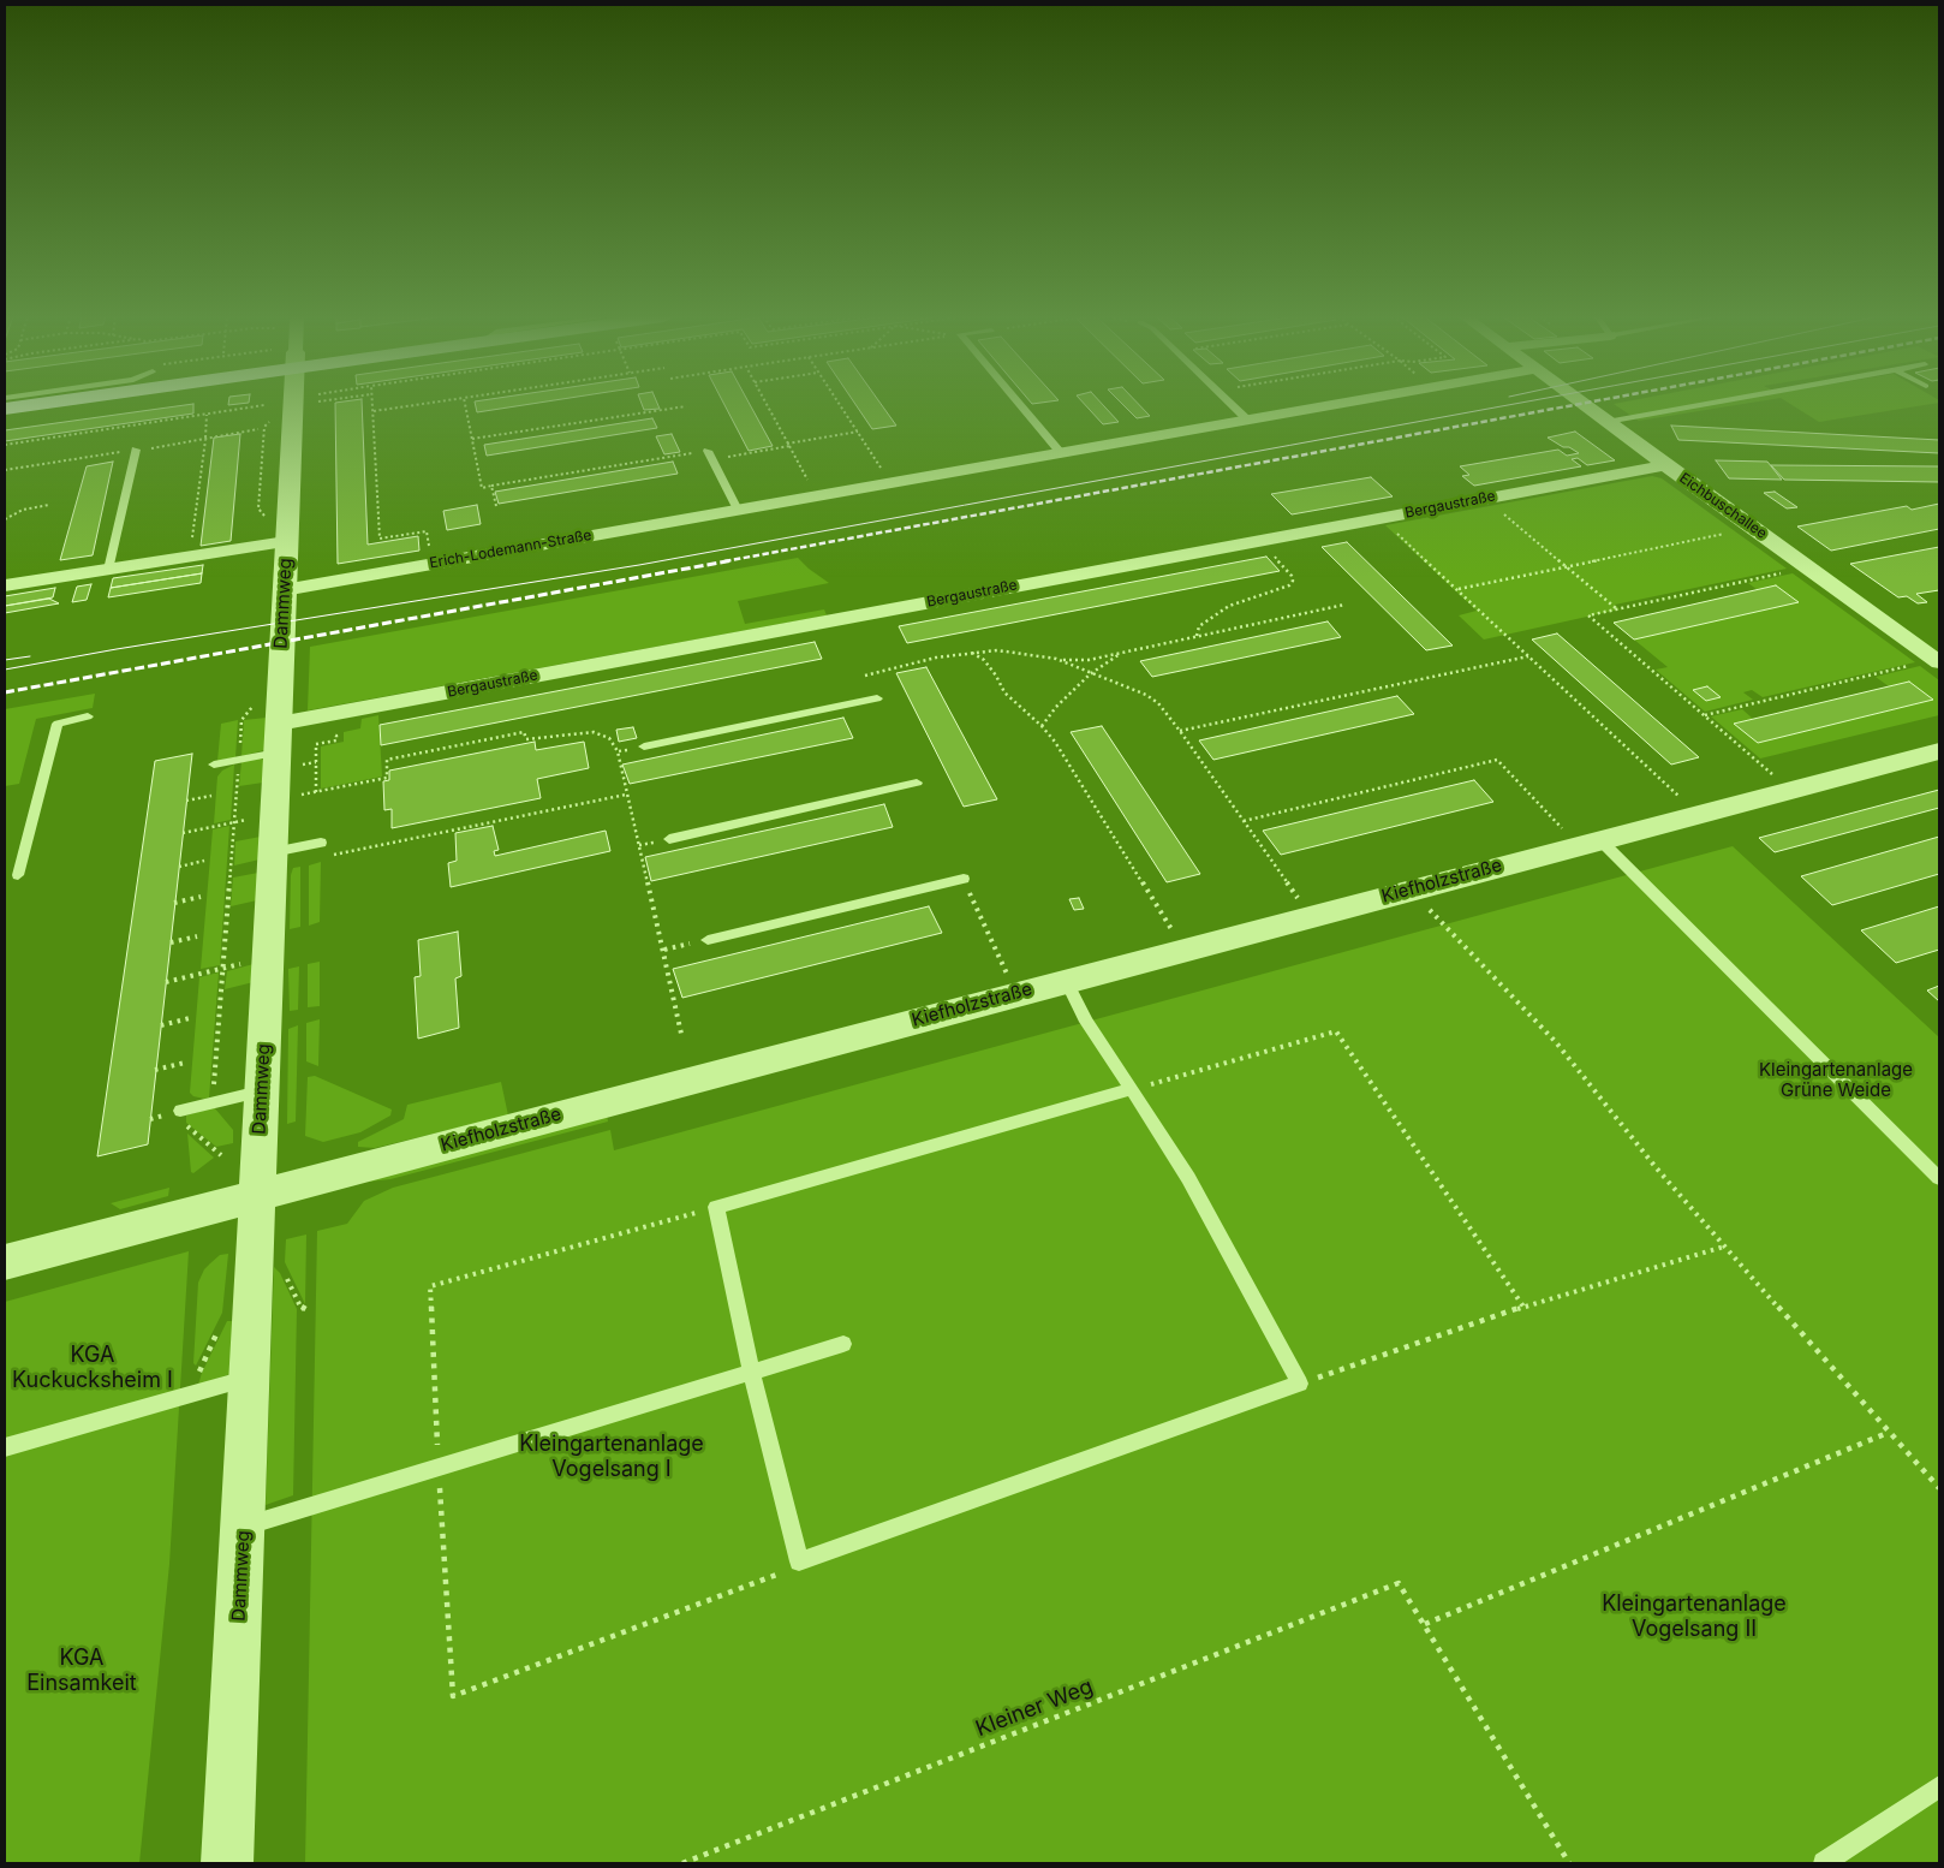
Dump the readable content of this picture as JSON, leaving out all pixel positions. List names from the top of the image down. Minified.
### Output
{"streets":{"street":["Bergaustraße","Eichbuschallee","Erich-Lodemann-Straße","Dammweg","Kiefholzstraße"],"path":["Kleiner Weg"]},"crossings":[["Bergaustraße","Eichbuschallee"],["Bergaustraße","Dammweg"],["Erich-Lodemann-Straße","Dammweg"],["Dammweg","Kiefholzstraße"]],"parks":["Kleingartenanlage Grüne Weide","KGA Kuckucksheim I","Kleingartenanlage Vogelsang I","Kleingartenanlage Vogelsang II","KGA Einsamkeit"]}
